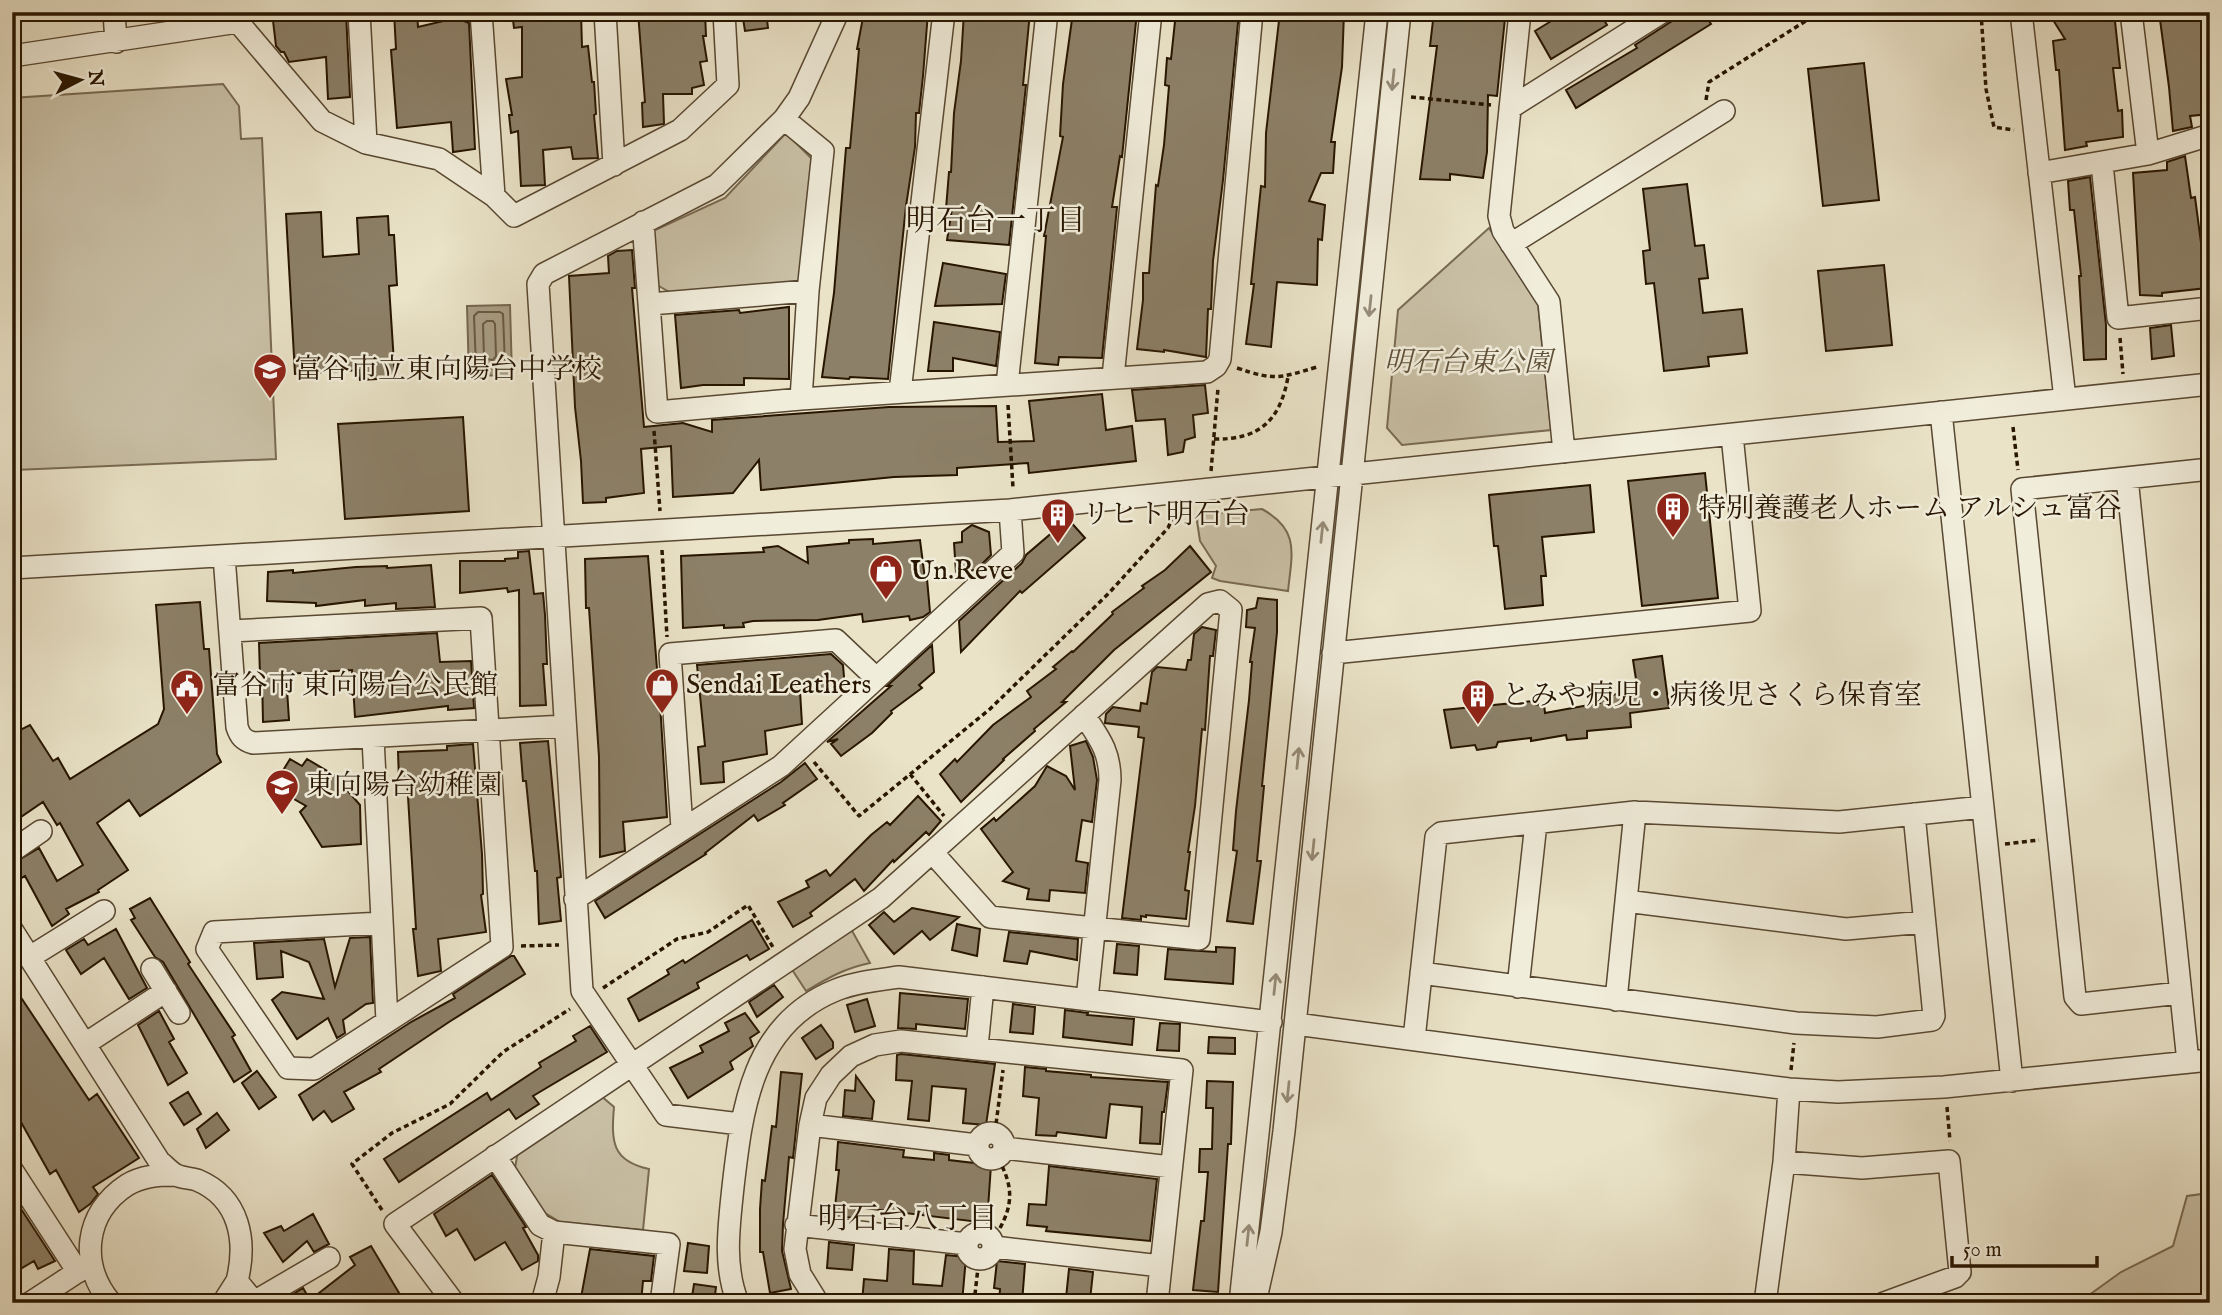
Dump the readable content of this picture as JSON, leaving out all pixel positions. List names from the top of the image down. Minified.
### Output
{"districts":["明石台一丁目","明石台八丁目"],"parks":["明石台東公園"],"places":{"school or university":["富谷市立東向陽台中学校","東向陽台幼稚園"],"building":["特別養護老人ホーム アルシュ富谷","リヒト明石台","とみや病児・病後児さくら保育室"],"shop":["Un.Reve","Sendai Leathers"],"public building":["富谷市 東向陽台公民館"]},"scale_bar":"50 m","north":"right"}
